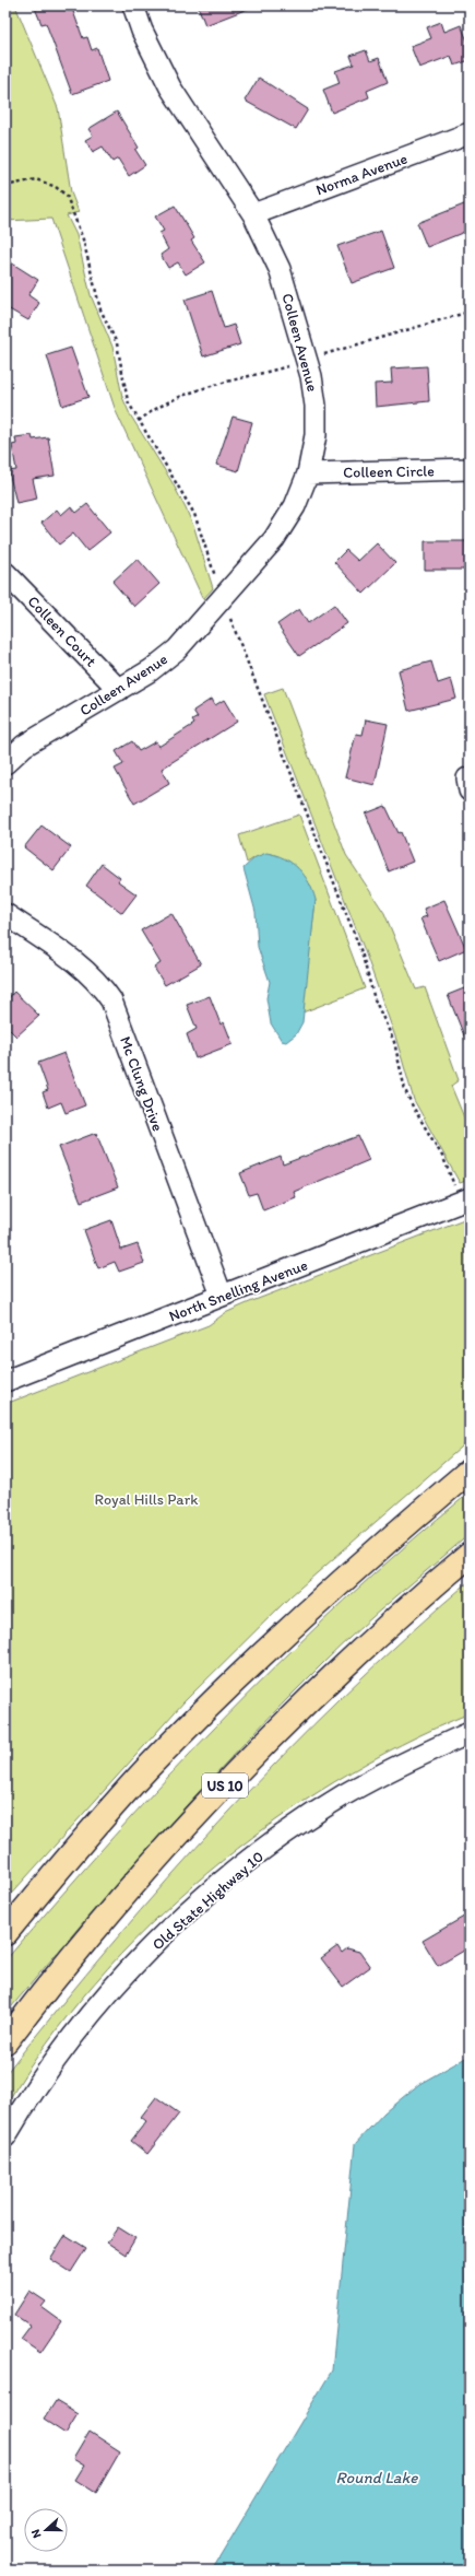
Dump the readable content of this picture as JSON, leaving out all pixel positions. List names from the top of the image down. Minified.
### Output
{"streets":{"highway":["US 10"],"street":["Norma Avenue","Colleen Avenue","Colleen Circle","Colleen Court","Mc Clung Drive","North Snelling Avenue","Old State Highway 10"]},"crossings":[["Norma Avenue","Colleen Avenue"],["Colleen Avenue","Colleen Circle"],["Colleen Avenue","Colleen Court"],["Mc Clung Drive","North Snelling Avenue"]],"water":["Round Lake"],"parks":["Royal Hills Park"],"north":"left"}
